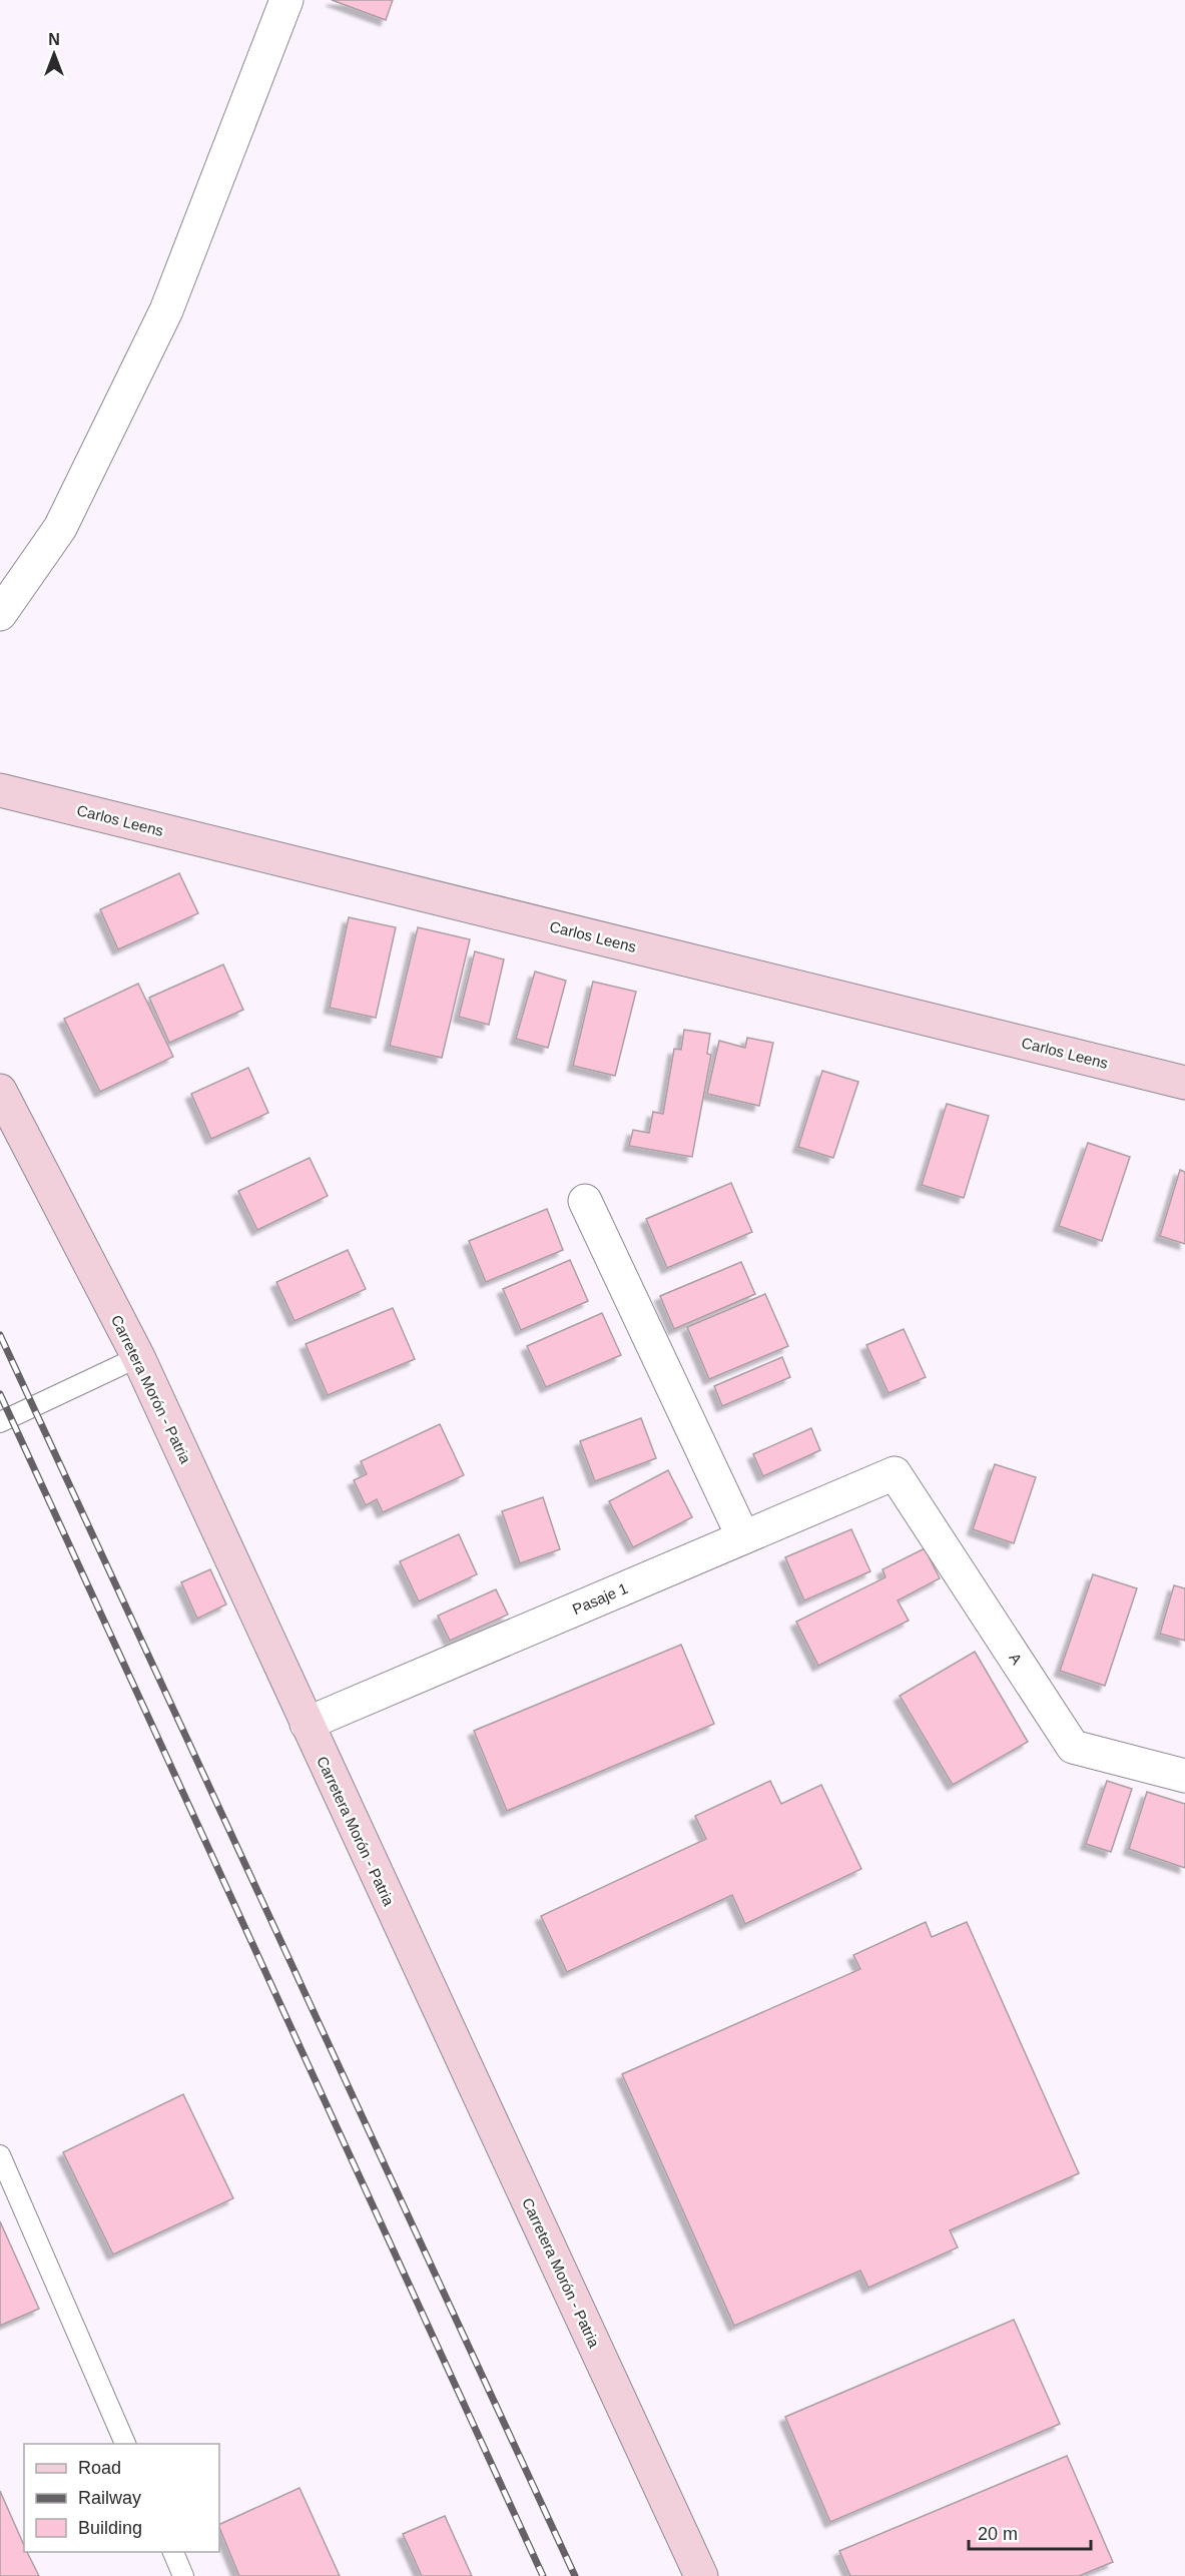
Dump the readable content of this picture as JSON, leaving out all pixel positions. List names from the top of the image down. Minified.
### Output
{"streets":{"main road":["Carlos Leens","Carretera Morón - Patria"],"street":["Pasaje 1","A"]},"crossings":[["Carretera Morón - Patria","Pasaje 1"],["Pasaje 1","A"]],"legend":["Road","Railway","Building"],"scale_bar":"20 m","north":"top"}
